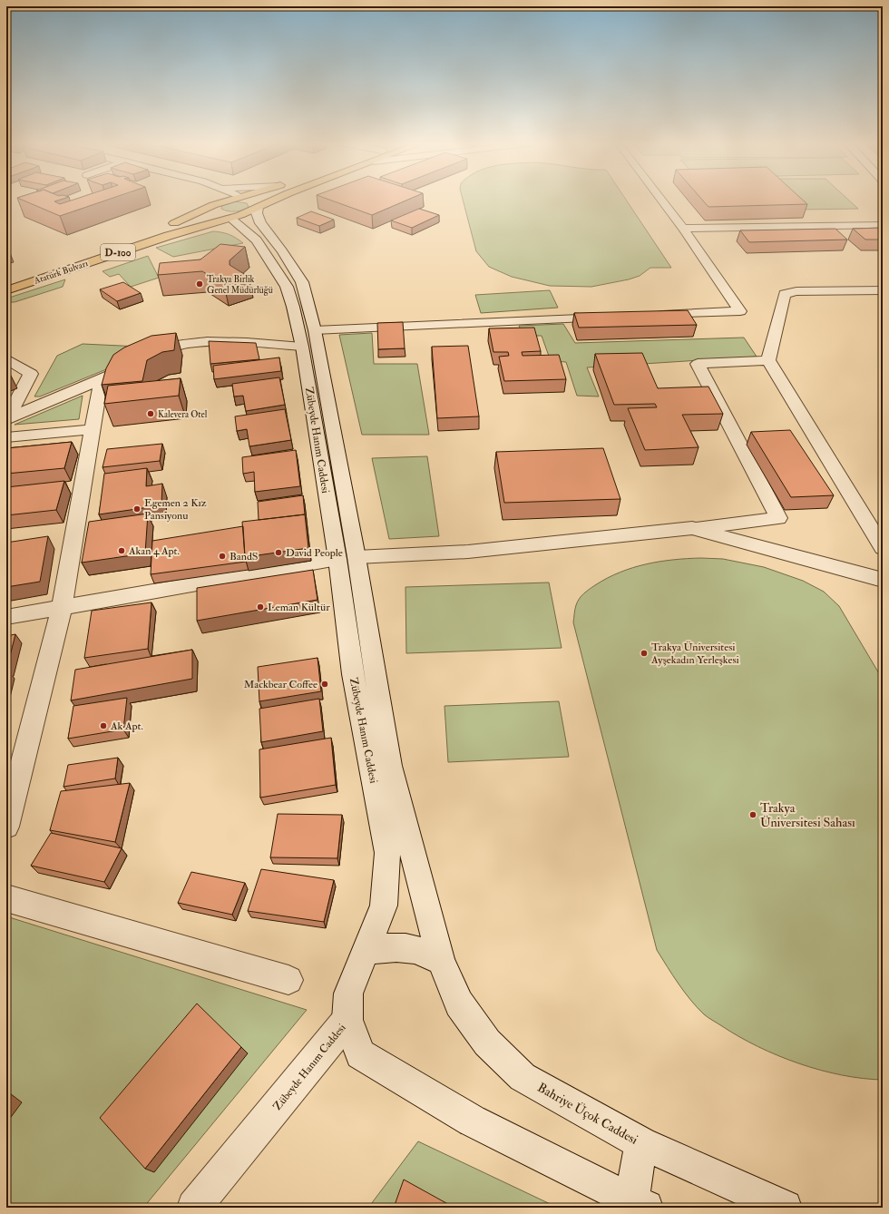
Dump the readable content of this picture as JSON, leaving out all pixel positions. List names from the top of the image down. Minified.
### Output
{"streets":{"main road":["D-100","Atatürk Bulvarı"],"street":["Zübeyde Hanım Caddesi","Bahriye Üçok Caddesi"]},"crossings":[["Atatürk Bulvarı","Zübeyde Hanım Caddesi"],["Zübeyde Hanım Caddesi","Bahriye Üçok Caddesi"]],"places":["Trakya Birlik Genel Müdürlüğü","Kalevera Otel","Egemen 2 Kız Pansiyonu","Akan 4 Apt.","David People","BandS","Leman Kültür","Trakya Üniversitesi Ayşekadın Yerleşkesi","Mackbear Coffee","Ak Apt.","Trakya Üniversitesi Sahası"]}
